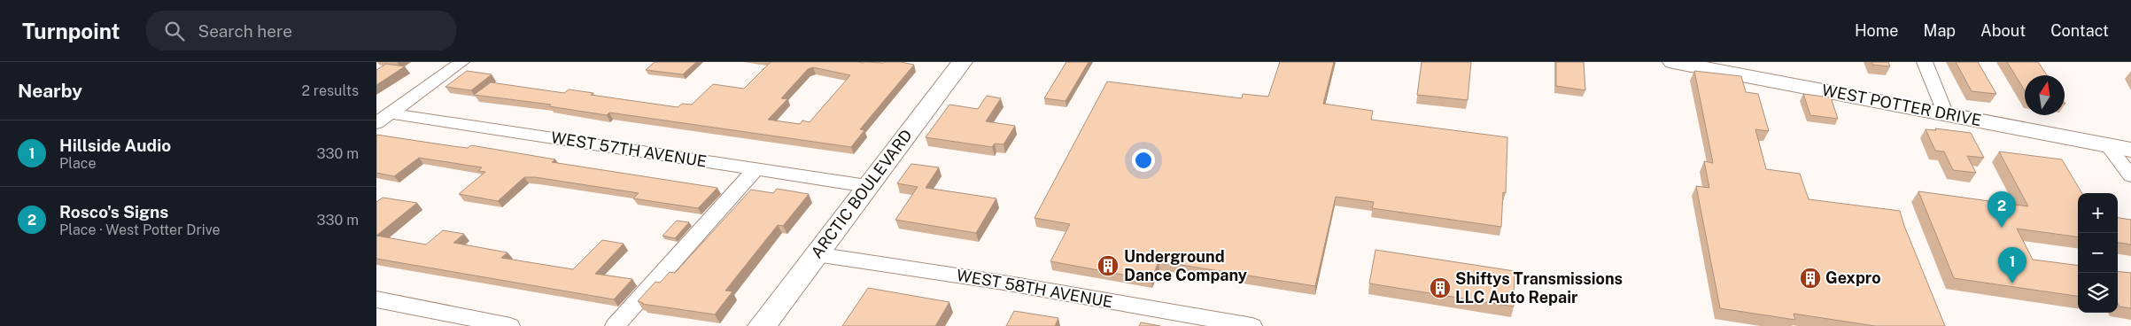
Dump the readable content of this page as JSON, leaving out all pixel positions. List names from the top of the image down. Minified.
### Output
{"streets":{"main road":["WEST POTTER DRIVE","ARCTIC BOULEVARD"],"street":["WEST 57TH AVENUE","WEST 58TH AVENUE"]},"crossings":[["WEST 57TH AVENUE","ARCTIC BOULEVARD"],["ARCTIC BOULEVARD","WEST 58TH AVENUE"]],"places":{"building":["Underground Dance Company","Gexpro","Shiftys Transmissions LLC Auto Repair"]},"north":"top","page":{"header":"Turnpoint","search":"Search here","nav":["Home","Map","About","Contact"],"heading":["Nearby","2 results"],"list":[{"mark":"1","name":"Hillside Audio","note":"Place","value":"330 m"},{"mark":"2","name":"Rosco's Signs","note":"Place · West Potter Drive","value":"330 m"}],"pins":["2","1"],"map_buttons":["+","−"]}}
